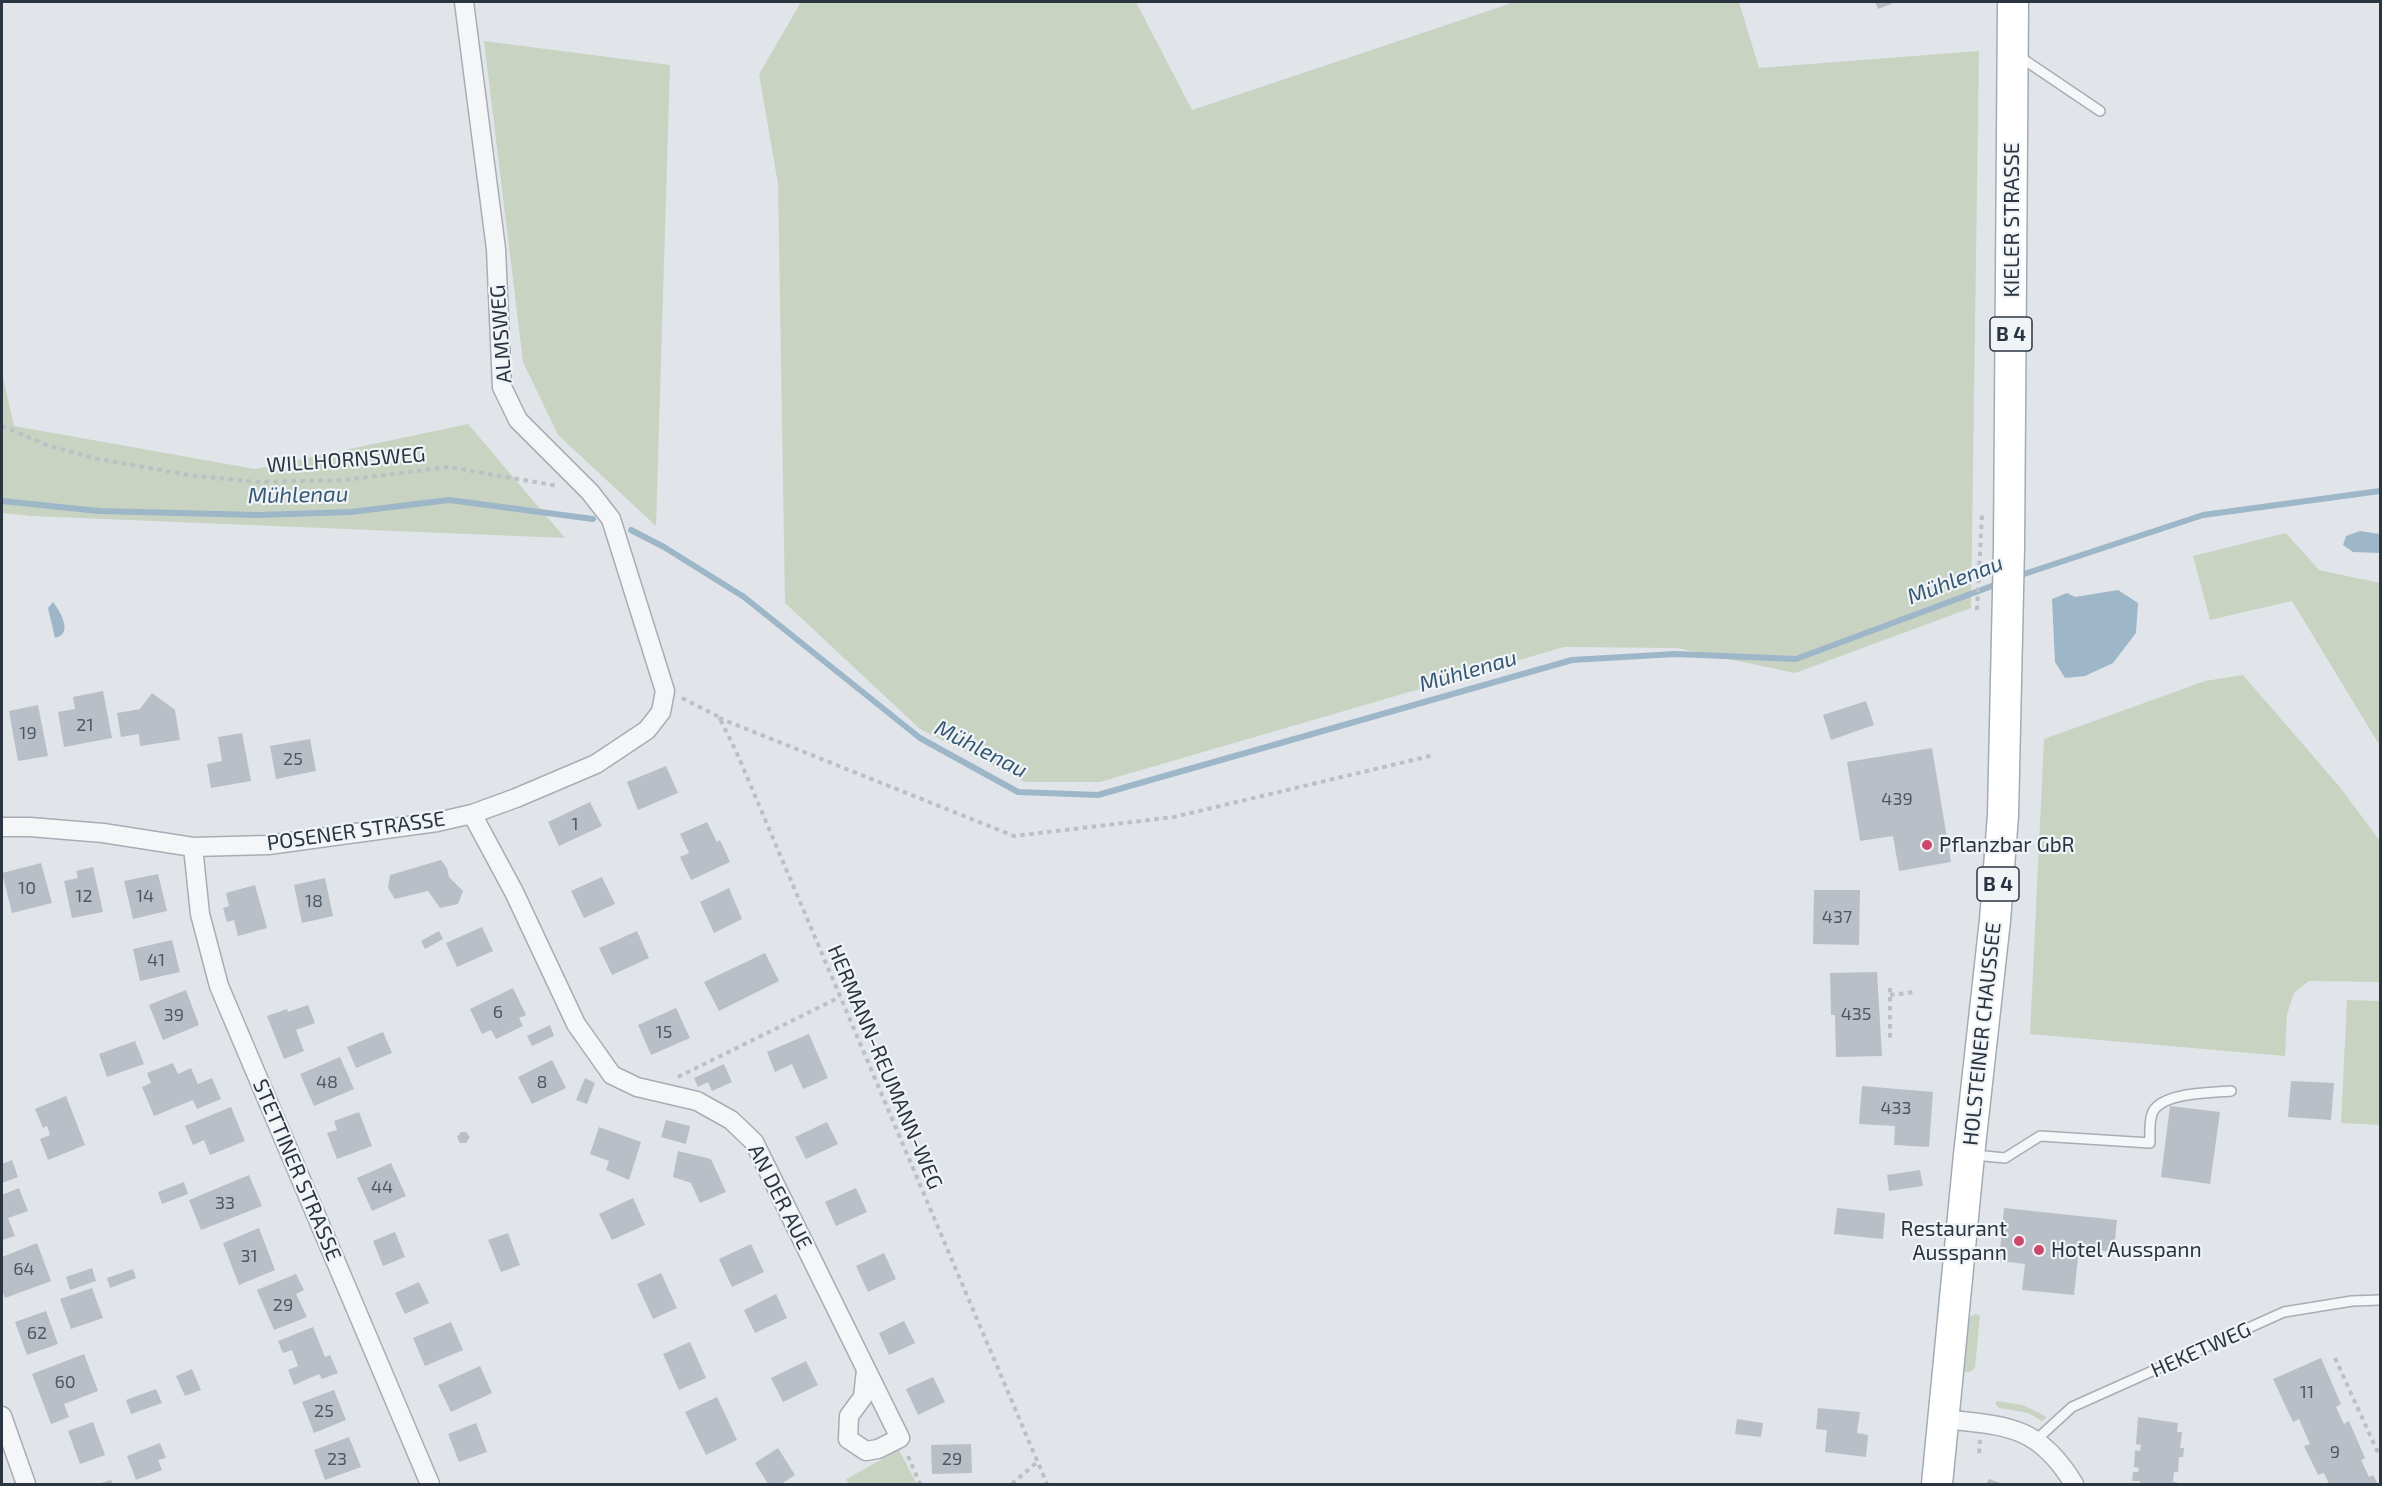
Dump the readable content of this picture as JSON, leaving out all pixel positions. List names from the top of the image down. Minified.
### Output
{"streets":{"main road":["KIELER STRASSE","B 4","HOLSTEINER CHAUSSEE"],"street":["ALMSWEG","POSENER STRASSE","STETTINER STRASSE","AN DER AUE"],"lane":["HEKETWEG"],"path":["WILLHORNSWEG","HERMANN-REUMANN-WEG"]},"crossings":[["KIELER STRASSE","HOLSTEINER CHAUSSEE"],["ALMSWEG","WILLHORNSWEG"],["ALMSWEG","POSENER STRASSE"],["POSENER STRASSE","STETTINER STRASSE"],["POSENER STRASSE","AN DER AUE"]],"water":["Mühlenau"],"places":["Pflanzbar GbR","Restaurant Ausspann","Hotel Ausspann"],"house_numbers":["21","19","25","439","1","10","12","14","18","437","41","6","435","39","15","48","8","433","44","33","31","64","29","62","60","11","25","9","23","29"]}
